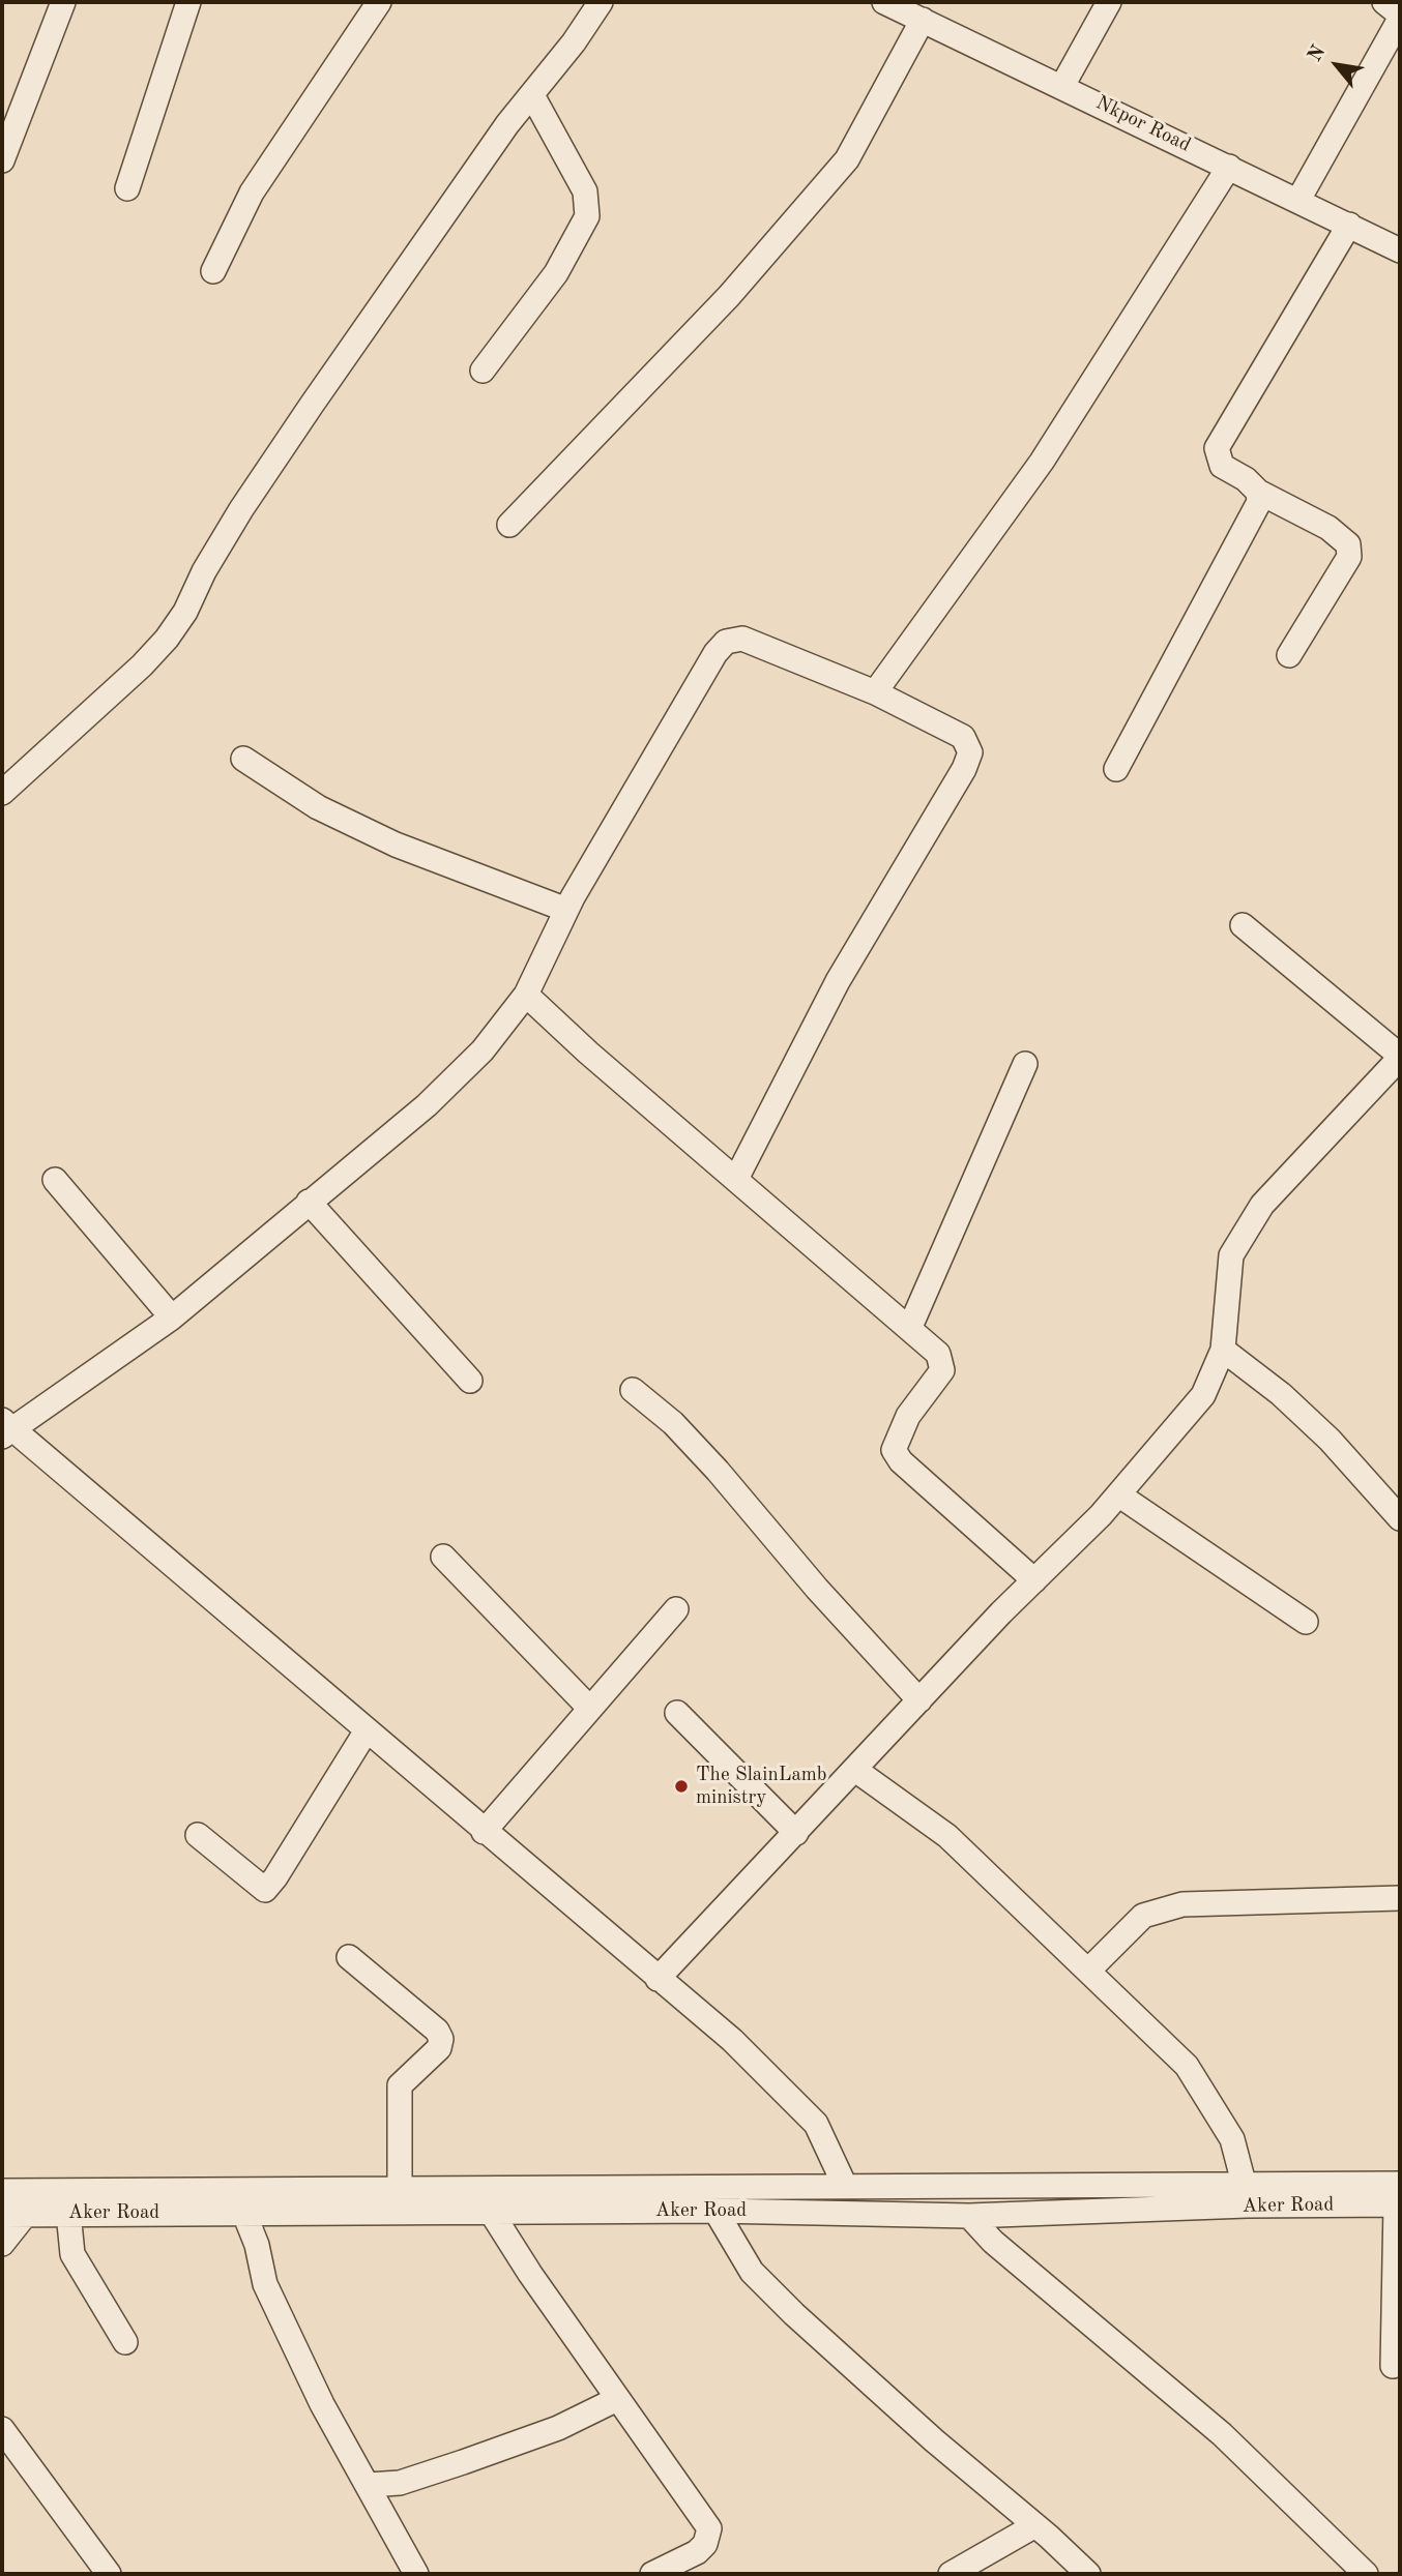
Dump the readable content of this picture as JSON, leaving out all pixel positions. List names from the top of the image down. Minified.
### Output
{"streets":{"street":["Nkpor Road","Aker Road"]},"places":["The SlainLamb ministry"],"north":"top left"}
